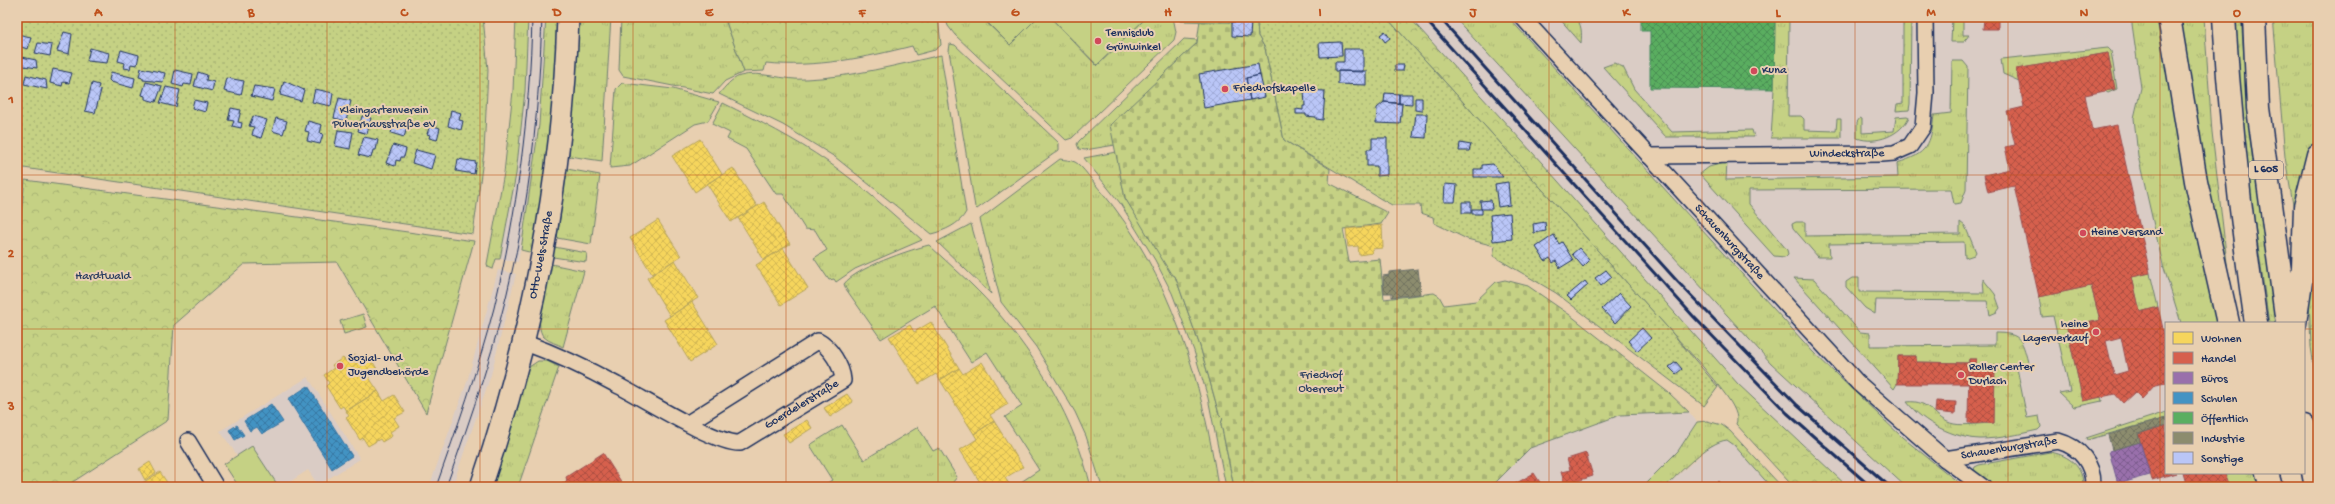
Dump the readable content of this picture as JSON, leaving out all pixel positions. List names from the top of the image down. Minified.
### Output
{"streets":{"highway":["L 605"],"street":["Windeckstraße","Schauenburgstraße","Otto-Wels-Straße","Goerdelerstraße"]},"crossings":[["Windeckstraße","Schauenburgstraße"],["Otto-Wels-Straße","Goerdelerstraße"]],"parks":["Kleingartenverein Pulverhausstraße eV","Hardtwald","Friedhof Oberreut"],"places":["Tennisclub Grünwinkel","Kuna","Friedhofskapelle","Heine Versand","heine Lagerverkauf","Sozial- und Jugendbehörde","Roller Center Durlach"],"legend":["Wohnen","Handel","Büros","Schulen","Öffentlich","Industrie","Sonstige"],"grid":{"columns":["A","B","C","D","E","F","G","H","I","J","K","L","M","N","O"],"rows":["1","2","3"]}}
